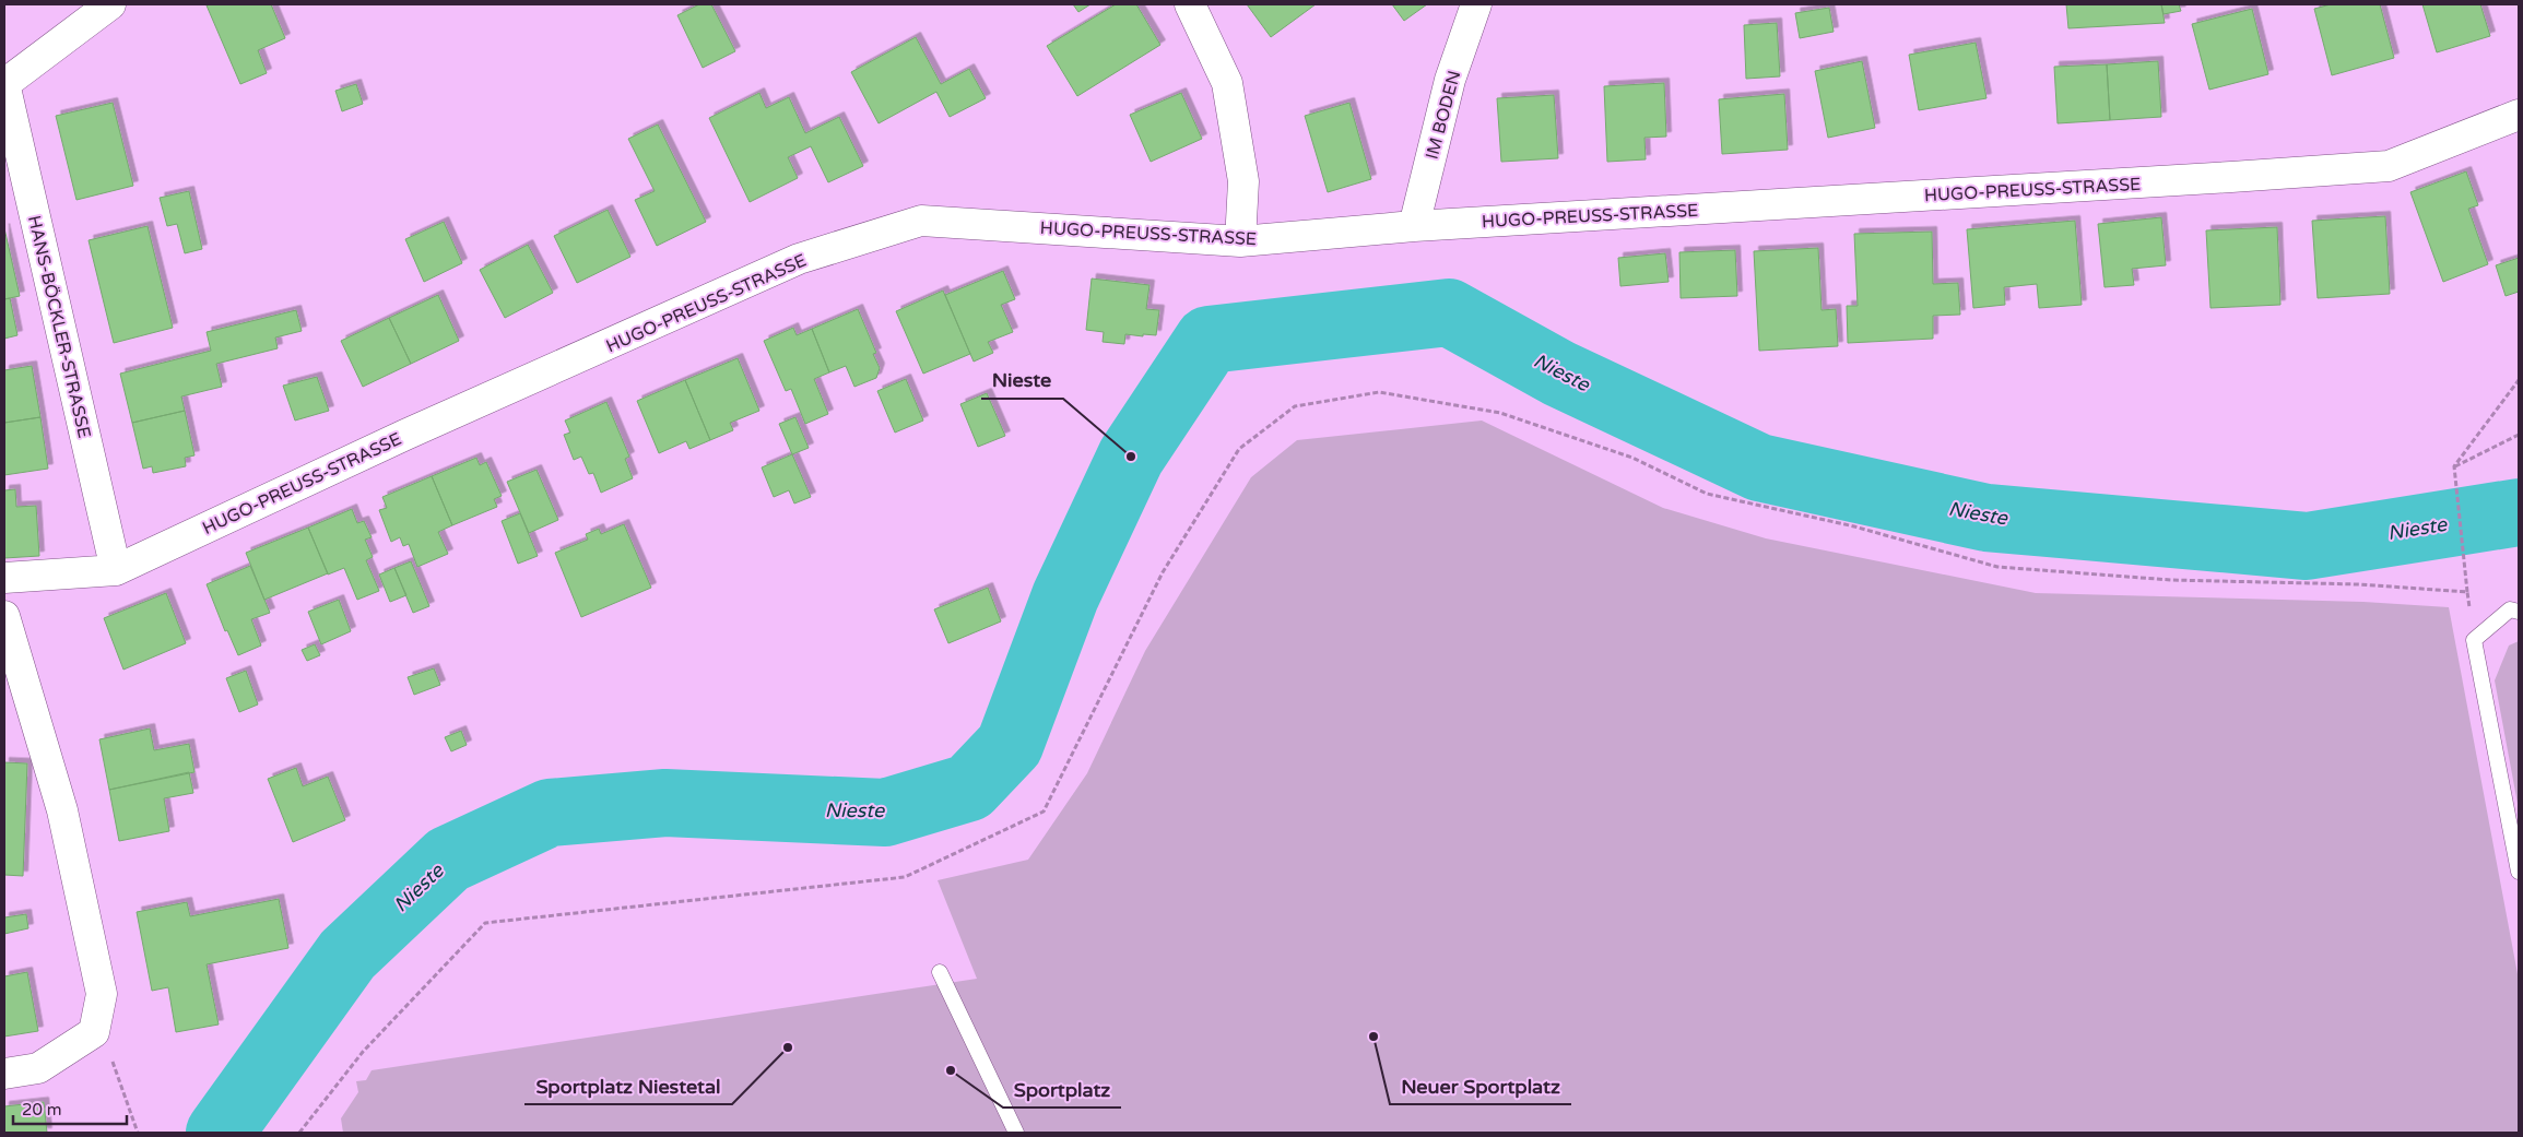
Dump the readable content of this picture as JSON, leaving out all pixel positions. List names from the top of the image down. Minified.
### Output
{"streets":{"street":["IM BODEN","HUGO-PREUSS-STRASSE","HANS-BÖCKLER-STRASSE"]},"crossings":[["IM BODEN","HUGO-PREUSS-STRASSE"],["HUGO-PREUSS-STRASSE","HANS-BÖCKLER-STRASSE"]],"water":["Nieste"],"places":["Nieste","Neuer Sportplatz","Sportplatz Niestetal","Sportplatz"],"scale_bar":"20 m"}
